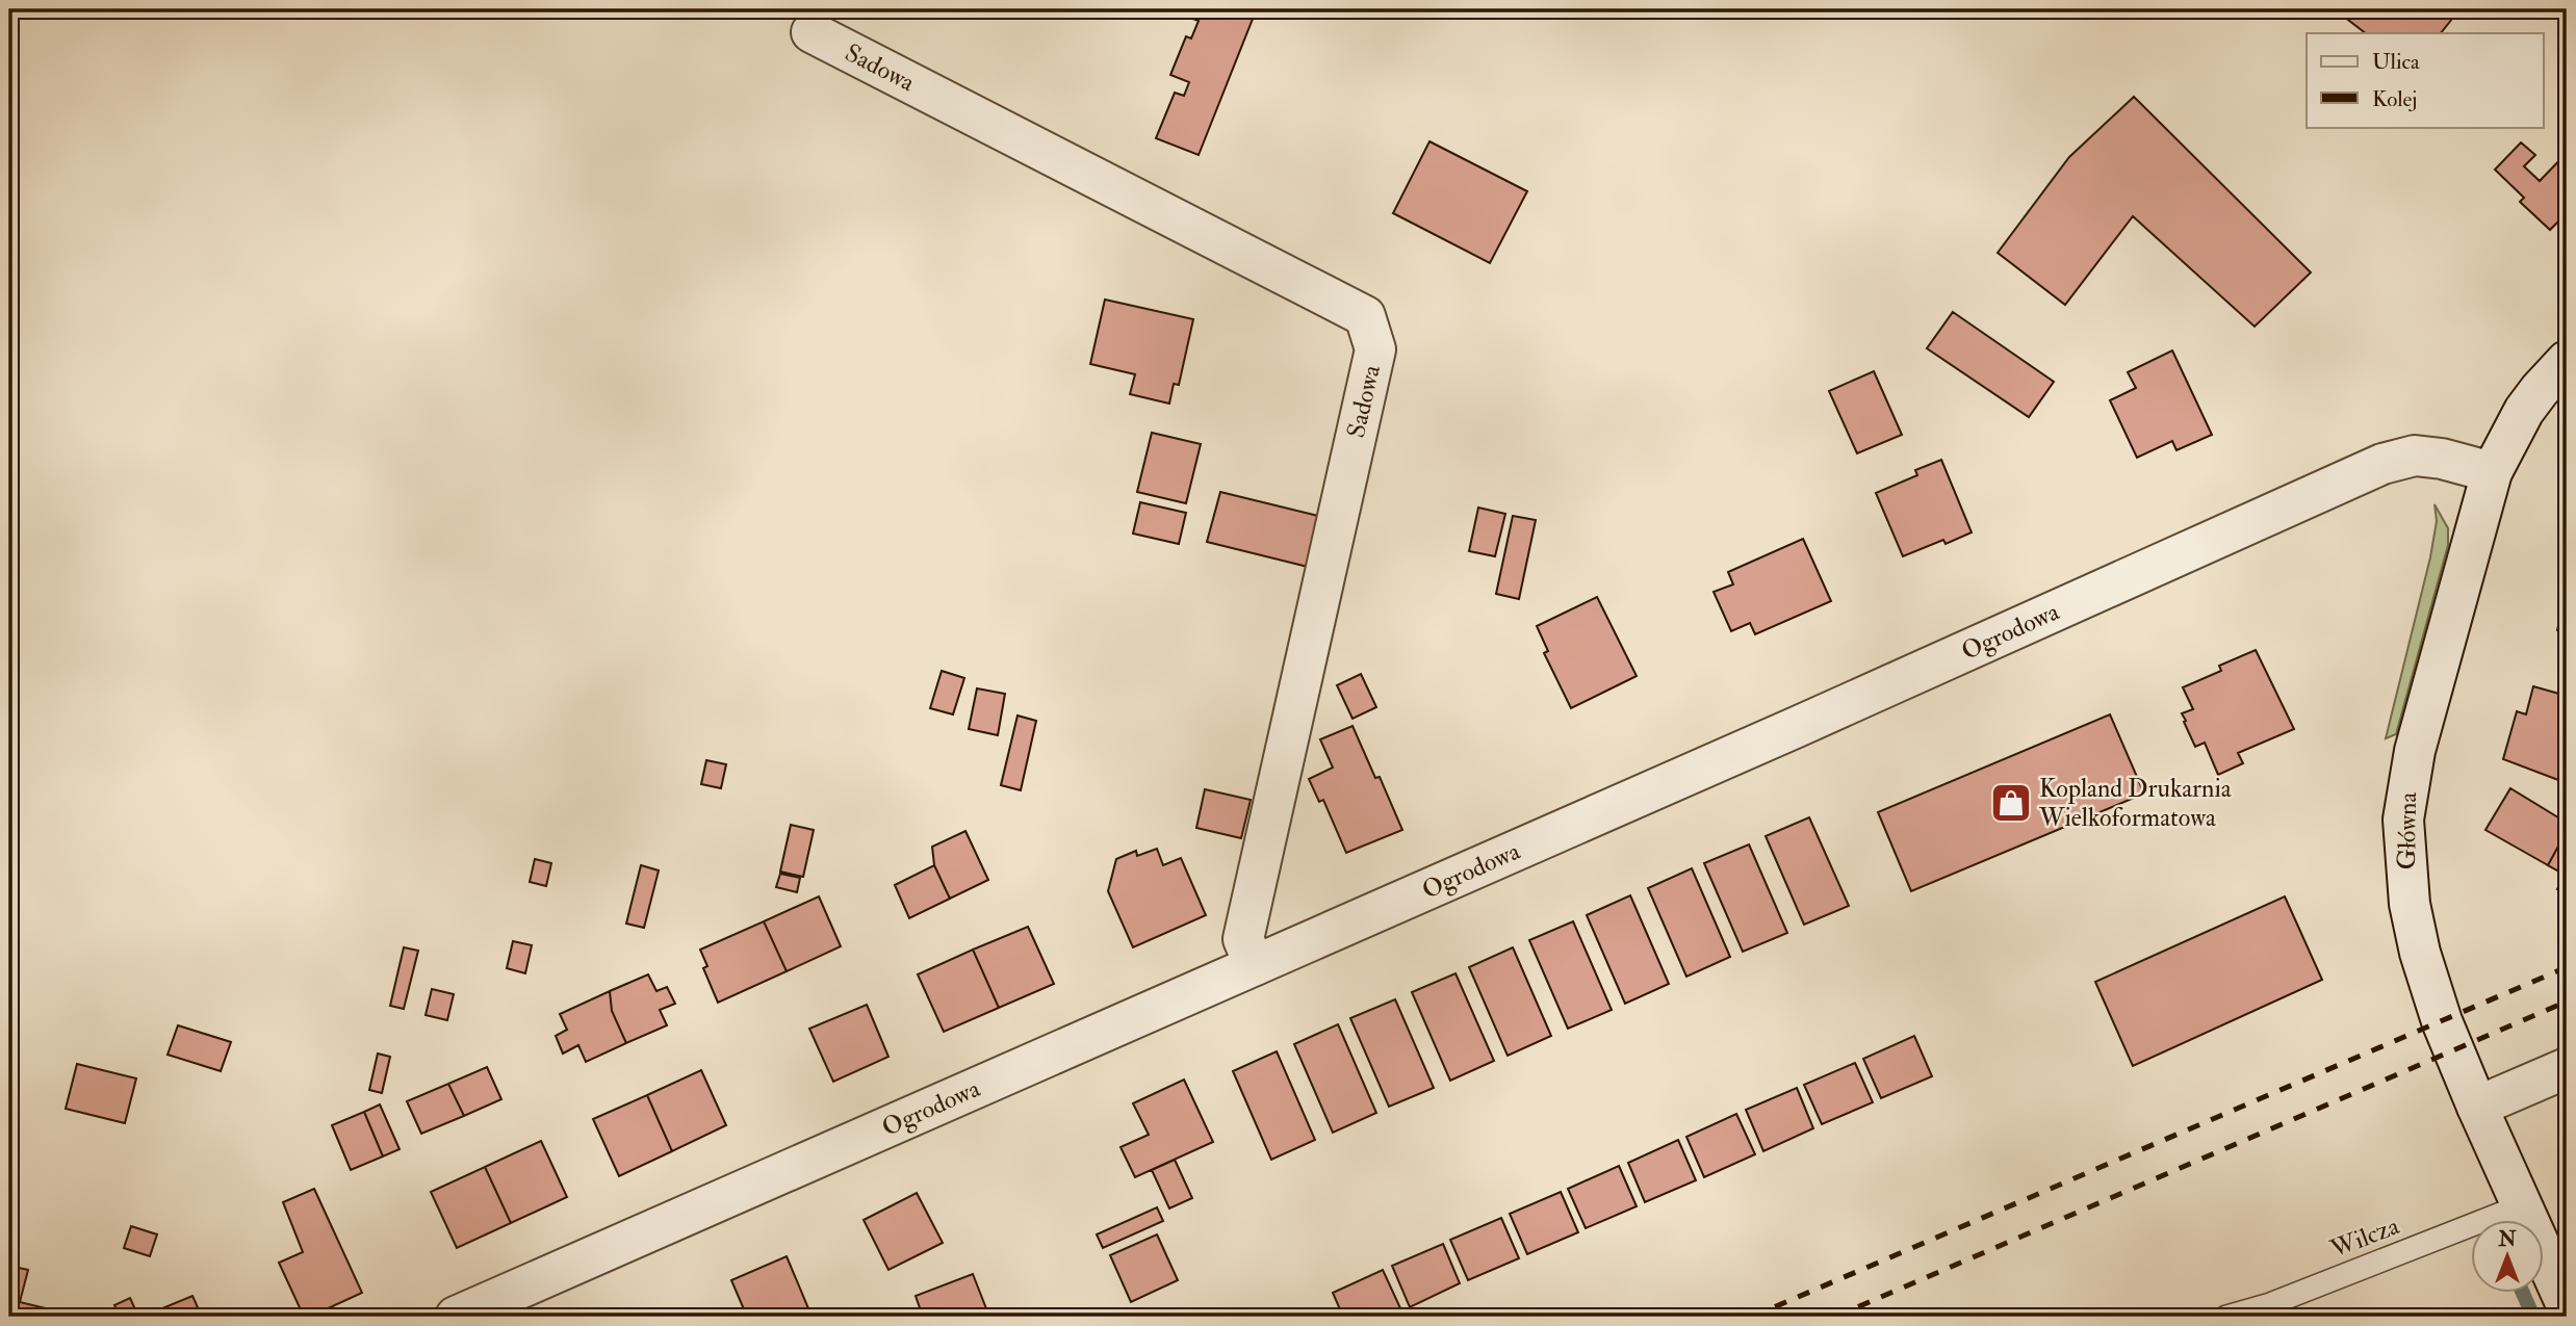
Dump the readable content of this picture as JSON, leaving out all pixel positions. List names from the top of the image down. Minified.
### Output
{"streets":{"street":["Sadowa","Ogrodowa","Główna"],"lane":["Wilcza"]},"crossings":[["Sadowa","Ogrodowa"],["Ogrodowa","Główna"],["Główna","Wilcza"]],"places":{"shop":["Kopland Drukarnia Wielkoformatowa"]},"legend":["Ulica","Kolej"],"north":"top"}
